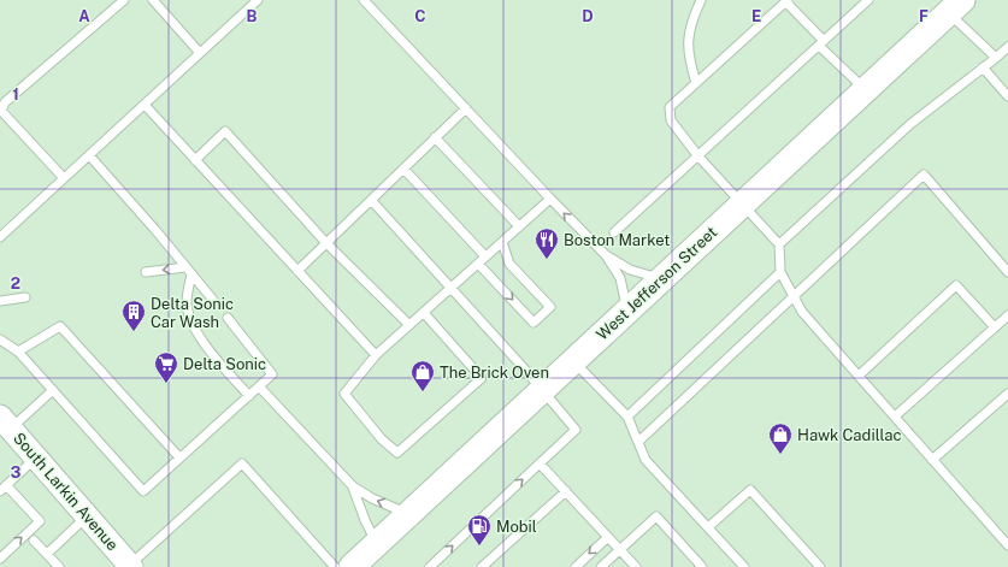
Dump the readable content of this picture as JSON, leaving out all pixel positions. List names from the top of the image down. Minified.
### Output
{"streets":{"main road":["West Jefferson Street","South Larkin Avenue"]},"places":{"restaurant":["Boston Market"],"building":["Delta Sonic Car Wash"],"supermarket":["Delta Sonic"],"shop":["The Brick Oven","Hawk Cadillac"],"fuel station":["Mobil"]},"grid":{"columns":["A","B","C","D","E","F"],"rows":["1","2","3"]}}
